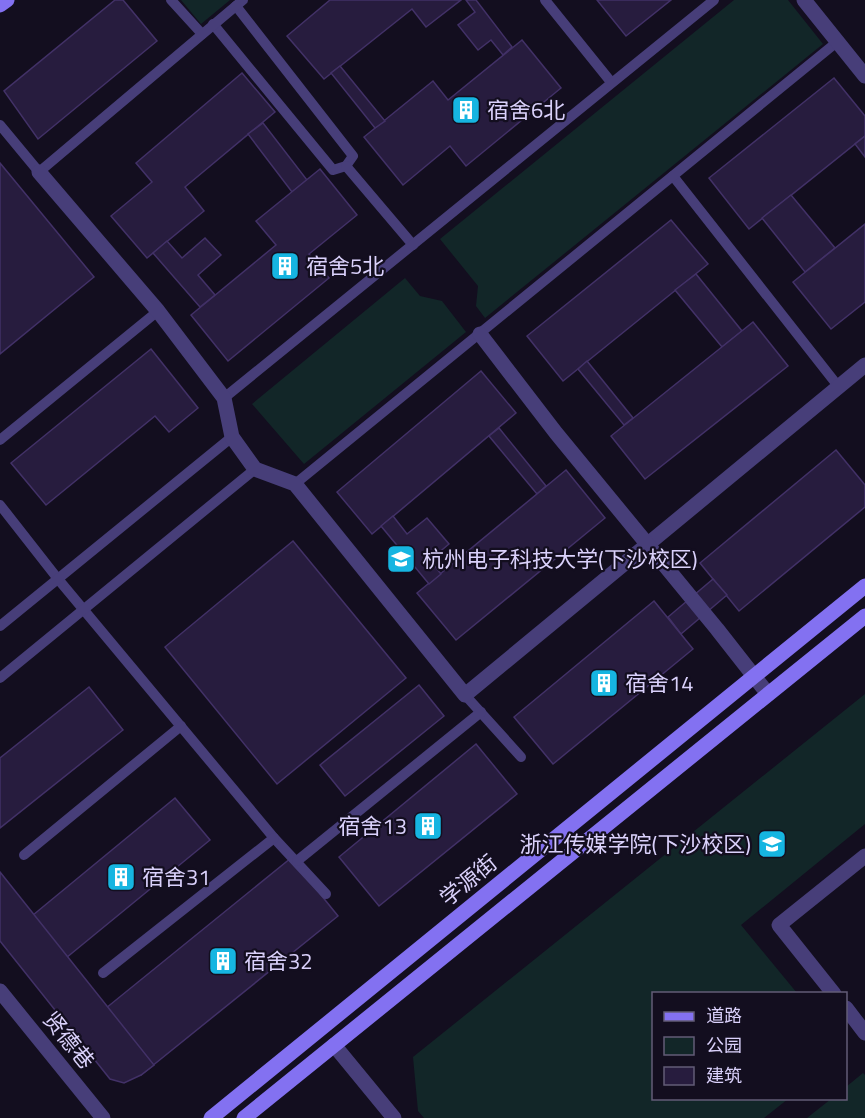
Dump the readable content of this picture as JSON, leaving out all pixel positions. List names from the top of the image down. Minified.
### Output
{"streets":{"main road":["学源街"],"street":["贤德巷"]},"places":{"building":["宿舍6北","宿舍5北","宿舍14","宿舍13","宿舍31","宿舍32"],"school or university":["杭州电子科技大学(下沙校区)","浙江传媒学院(下沙校区)"]},"legend":["道路","公园","建筑"]}
